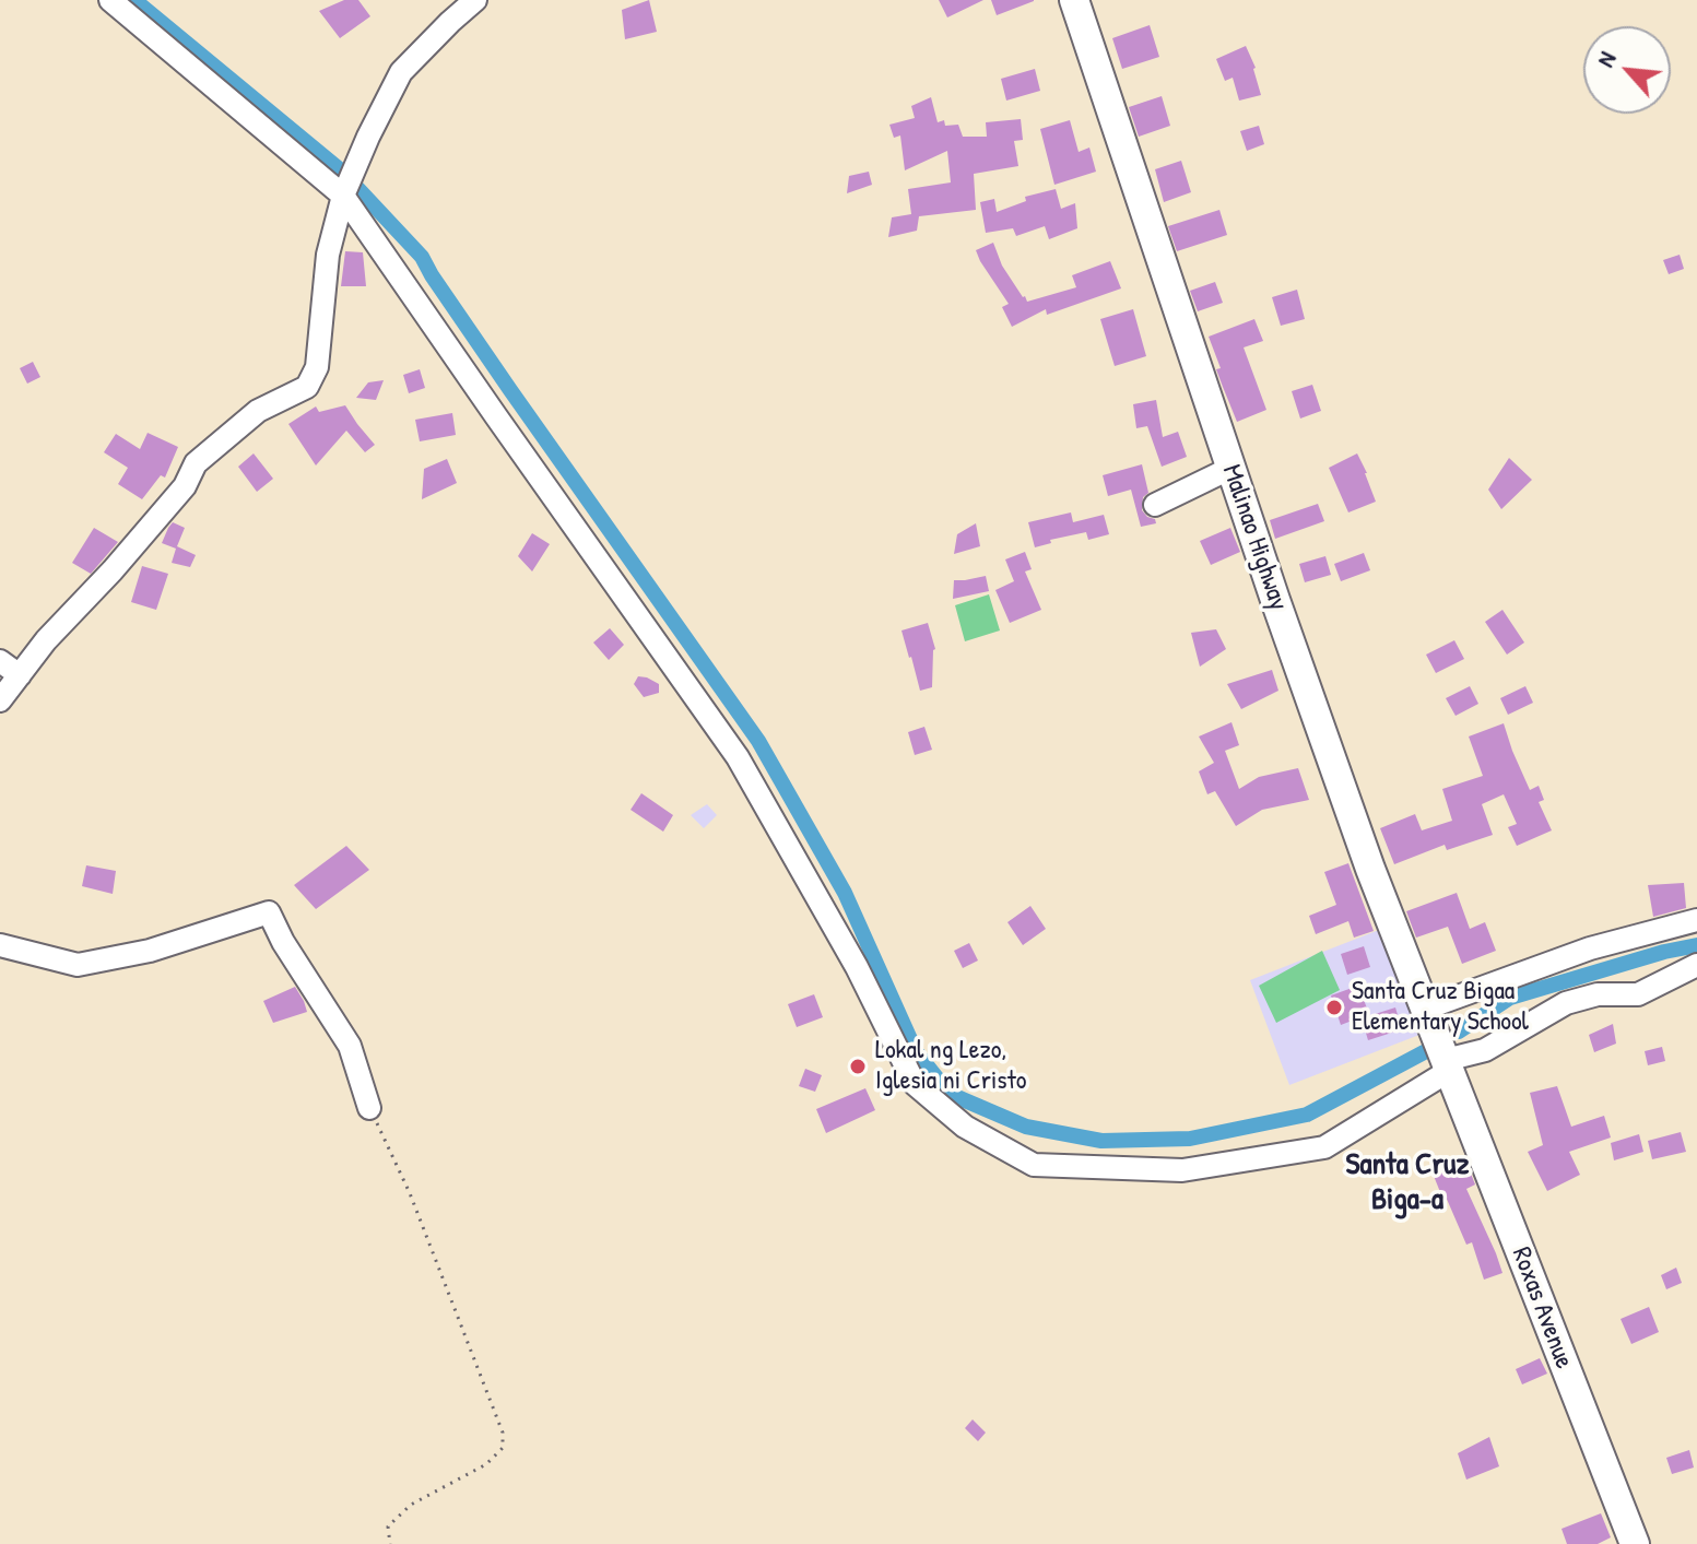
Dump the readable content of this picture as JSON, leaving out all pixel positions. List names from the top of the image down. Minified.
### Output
{"streets":{"main road":["Malinao Highway","Roxas Avenue"]},"crossings":[["Malinao Highway","Roxas Avenue"]],"districts":["Santa Cruz Biga-a"],"places":["Santa Cruz Bigaa Elementary School","Lokal ng Lezo, Iglesia ni Cristo"],"north":"top left"}
